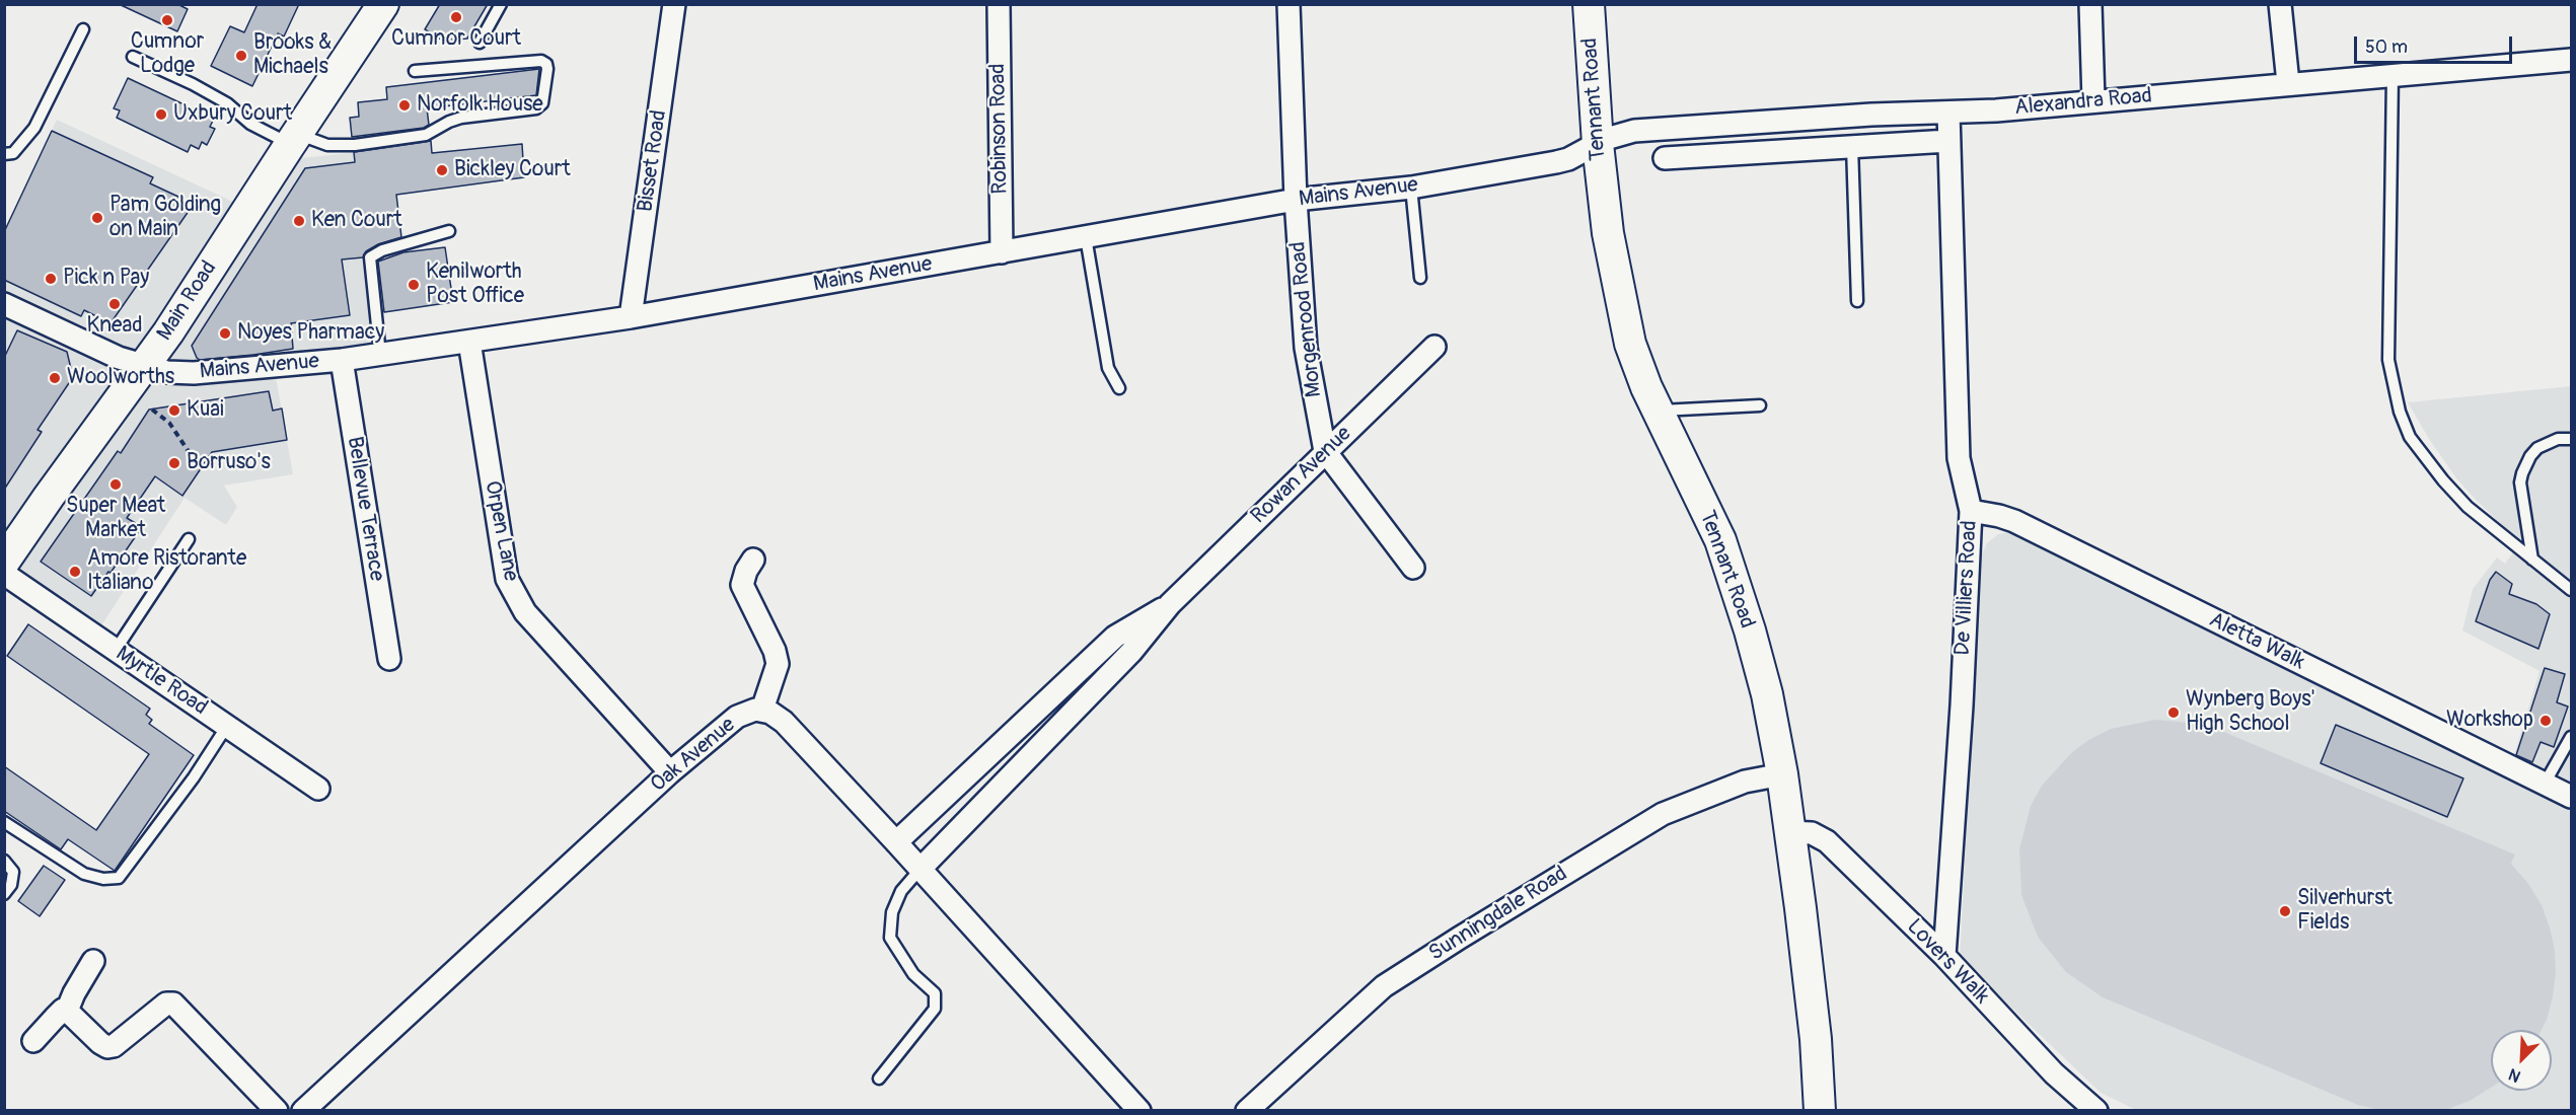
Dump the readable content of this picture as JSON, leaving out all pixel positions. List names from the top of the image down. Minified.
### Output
{"streets":{"main road":["Tennant Road","Main Road"],"street":["Alexandra Road","Robinson Road","Bisset Road","Mains Avenue","Morgenrood Road","Rowan Avenue","Bellevue Terrace","Orpen Lane","De Villiers Road","Aletta Walk","Myrtle Road","Oak Avenue","Sunningdale Road","Lovers Walk"]},"crossings":[["Tennant Road","Alexandra Road"],["Tennant Road","Mains Avenue"],["Tennant Road","Sunningdale Road"],["Tennant Road","Lovers Walk"],["Alexandra Road","Mains Avenue"],["Alexandra Road","De Villiers Road"],["Robinson Road","Mains Avenue"],["Bisset Road","Mains Avenue"],["Mains Avenue","Main Road"],["Mains Avenue","Morgenrood Road"],["Mains Avenue","Bellevue Terrace"],["Mains Avenue","Orpen Lane"],["Morgenrood Road","Rowan Avenue"],["Rowan Avenue","Oak Avenue"],["Orpen Lane","Oak Avenue"],["De Villiers Road","Aletta Walk"],["De Villiers Road","Lovers Walk"]],"places":["Cumnor Court","Cumnor Lodge","Brooks & Michaels","Norfolk House","Uxbury Court","Bickley Court","Pam Golding on Main","Ken Court","Pick n Pay","Kenilworth Post Office","Knead","Noyes Pharmacy","Woolworths","Kuai","Borruso's","Super Meat Market","Amore Ristorante Italiano","Wynberg Boys' High School","Workshop","Silverhurst Fields"],"scale_bar":"50 m","north":"bottom left"}
